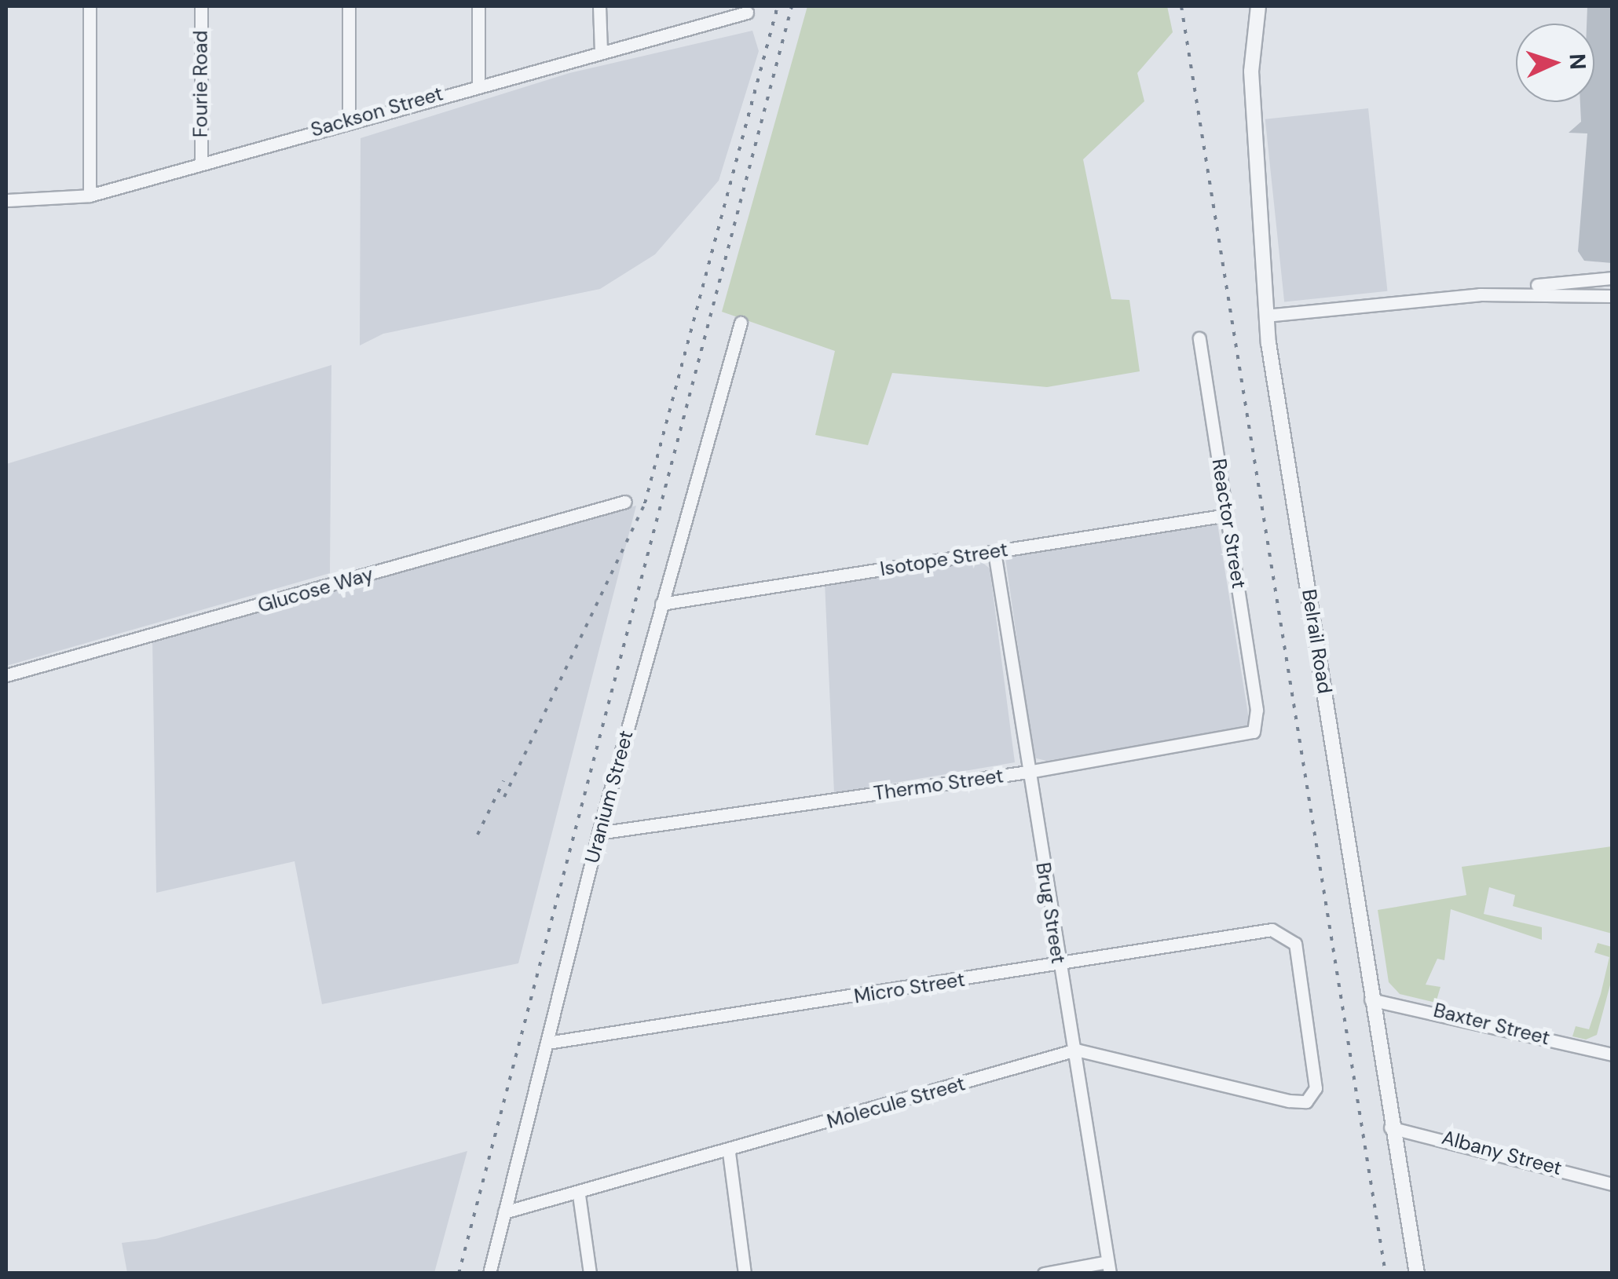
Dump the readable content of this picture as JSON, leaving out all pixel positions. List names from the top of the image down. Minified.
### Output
{"streets":{"street":["Fourie Road","Sackson Street","Reactor Street","Isotope Street","Glucose Way","Belrail Road","Thermo Street","Uranium Street","Brug Street","Micro Street","Baxter Street","Molecule Street","Albany Street"]},"crossings":[["Fourie Road","Sackson Street"],["Reactor Street","Isotope Street"],["Reactor Street","Thermo Street"],["Isotope Street","Uranium Street"],["Isotope Street","Brug Street"],["Belrail Road","Baxter Street"],["Belrail Road","Albany Street"],["Thermo Street","Uranium Street"],["Thermo Street","Brug Street"],["Uranium Street","Micro Street"],["Uranium Street","Molecule Street"],["Brug Street","Micro Street"],["Brug Street","Molecule Street"],["Micro Street","Molecule Street"]],"north":"right"}
